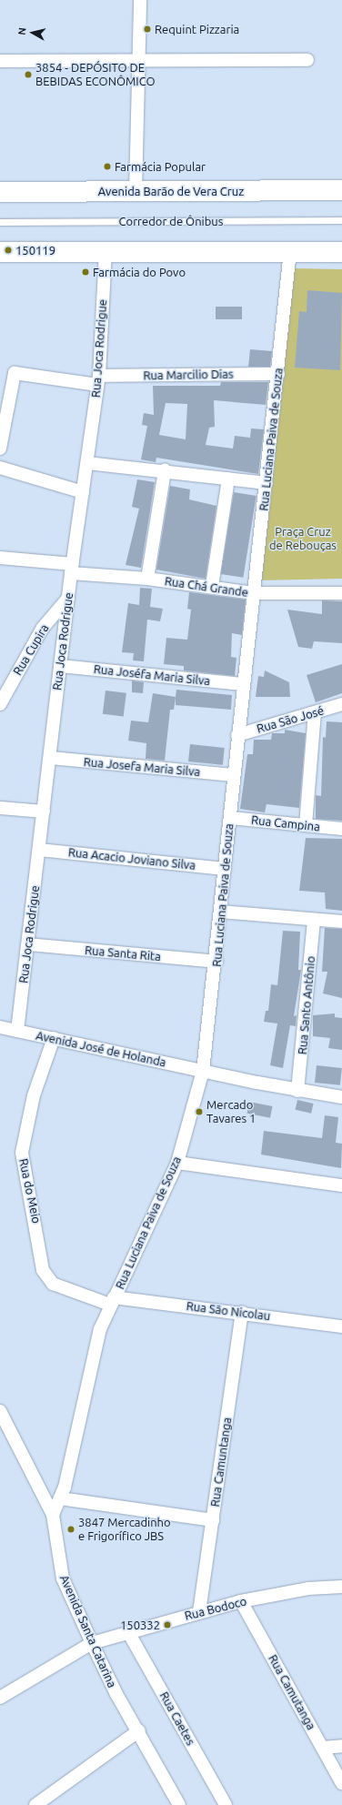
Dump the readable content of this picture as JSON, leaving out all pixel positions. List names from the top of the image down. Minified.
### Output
{"streets":{"highway":["Avenida Barão de Vera Cruz"],"street":["Rua Joca Rodrigue","Rua Marcilio Dias","Rua Luciana Paiva de Souza","Rua Chá Grande","Rua Cupira","Rua Joséfa Maria Silva","Rua São José","Rua Josefa Maria Silva","Rua Campina","Rua Acacio Joviano Silva","Rua Santa Rita","Rua Santo Antônio","Avenida José de Holanda","Rua do Meio","Rua São Nicolau","Rua Camuntanga","Rua Bodoco","Avenida Santa Catarina","Rua Camutanga","Rua Caetes"],"lane":["Corredor de Ônibus"]},"crossings":[["Rua Joca Rodrigue","Rua Marcilio Dias"],["Rua Joca Rodrigue","Rua Chá Grande"],["Rua Joca Rodrigue","Rua Cupira"],["Rua Joca Rodrigue","Rua Joséfa Maria Silva"],["Rua Joca Rodrigue","Rua Josefa Maria Silva"],["Rua Joca Rodrigue","Rua Acacio Joviano Silva"],["Rua Joca Rodrigue","Rua Santa Rita"],["Rua Joca Rodrigue","Avenida José de Holanda"],["Rua Marcilio Dias","Rua Luciana Paiva de Souza"],["Rua Luciana Paiva de Souza","Rua Chá Grande"],["Rua Luciana Paiva de Souza","Rua Joséfa Maria Silva"],["Rua Luciana Paiva de Souza","Rua São José"],["Rua Luciana Paiva de Souza","Rua Josefa Maria Silva"],["Rua Luciana Paiva de Souza","Rua Campina"],["Rua Luciana Paiva de Souza","Rua Acacio Joviano Silva"],["Rua Luciana Paiva de Souza","Rua Santa Rita"],["Rua Luciana Paiva de Souza","Avenida José de Holanda"],["Rua Luciana Paiva de Souza","Rua do Meio"],["Rua Luciana Paiva de Souza","Rua São Nicolau"],["Rua Luciana Paiva de Souza","Avenida Santa Catarina"],["Rua Santo Antônio","Avenida José de Holanda"],["Avenida José de Holanda","Rua do Meio"],["Rua do Meio","Rua São Nicolau"],["Rua São Nicolau","Rua Camuntanga"],["Rua Camuntanga","Rua Bodoco"],["Rua Bodoco","Avenida Santa Catarina"],["Rua Bodoco","Rua Camutanga"],["Rua Bodoco","Rua Caetes"]],"parks":["Praça Cruz de Rebouças"],"places":["Requint Pizzaria","3854 - DEPÓSITO DE BEBIDAS ECONÔMICO","Farmácia Popular","150119","Farmácia do Povo","Mercado Tavares 1","3847 Mercadinho e Frigorífico JBS","150332"],"north":"left"}
